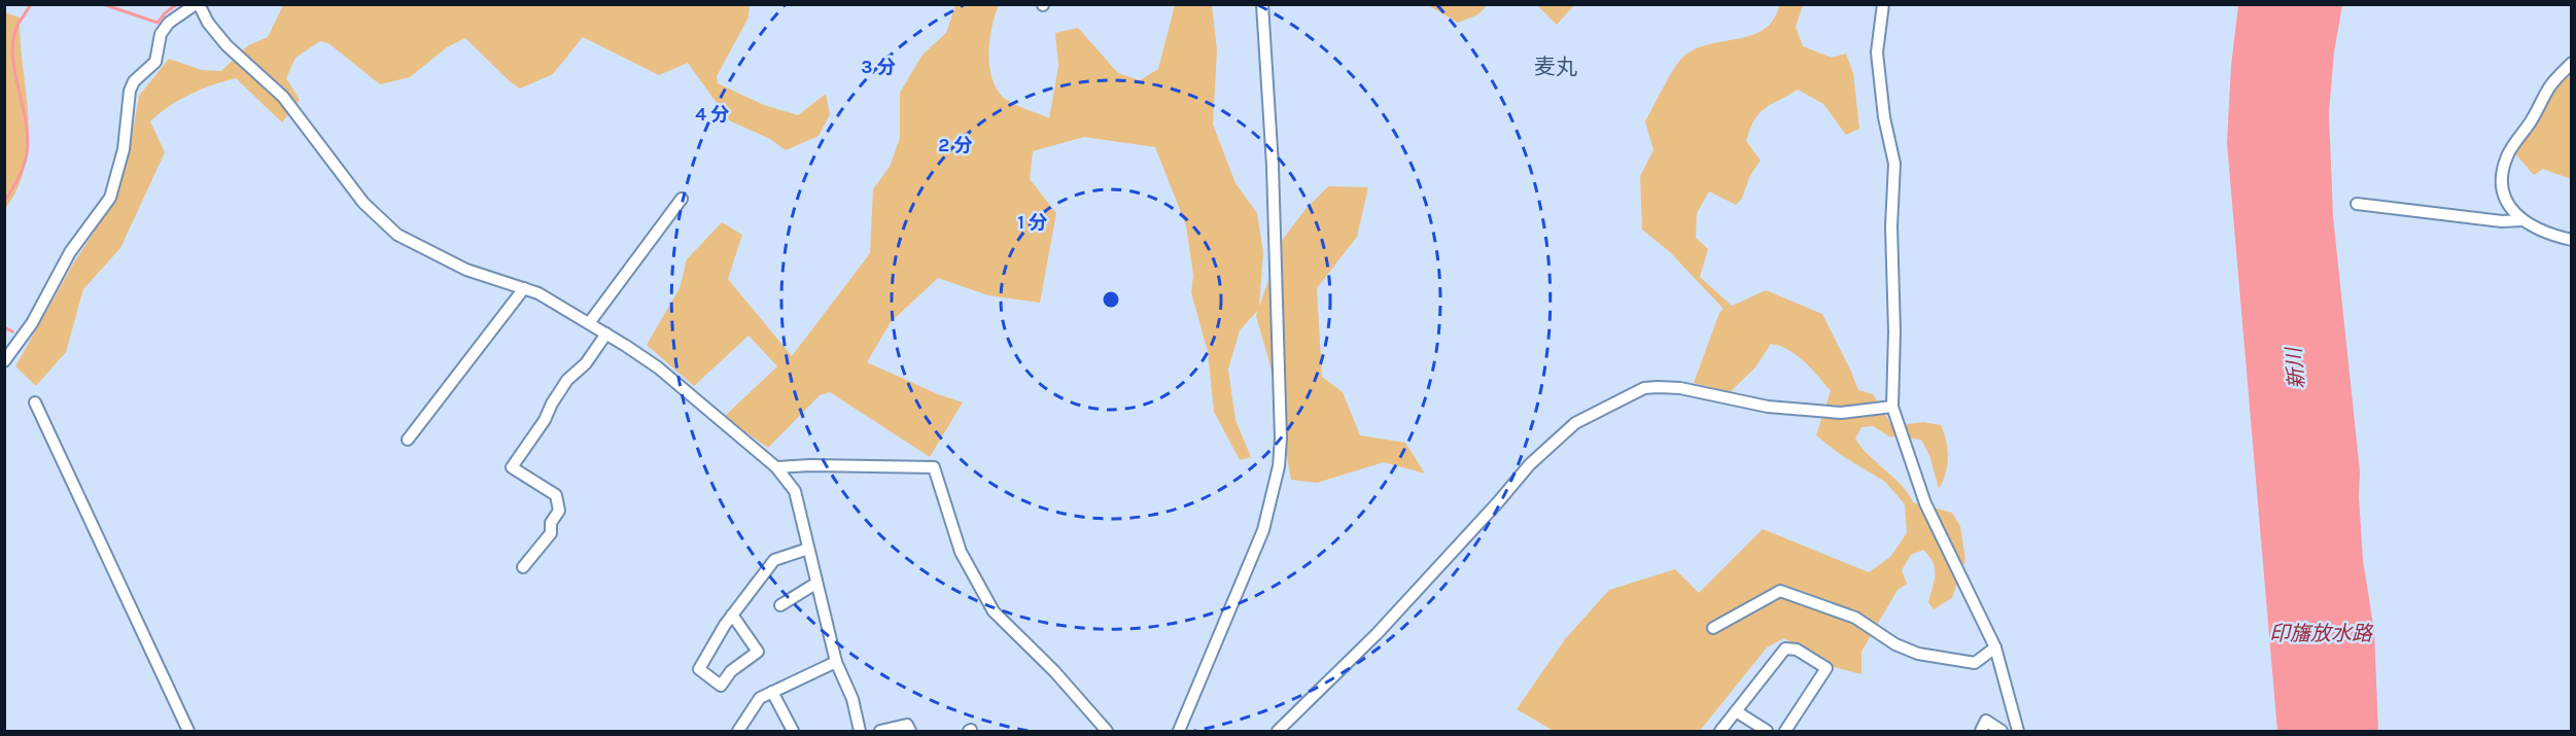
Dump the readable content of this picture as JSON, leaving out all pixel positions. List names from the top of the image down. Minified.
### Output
{"districts":["麦丸"],"water":["新川","印旛放水路"],"rings":["3 分","4 分","2 分","1 分"]}
